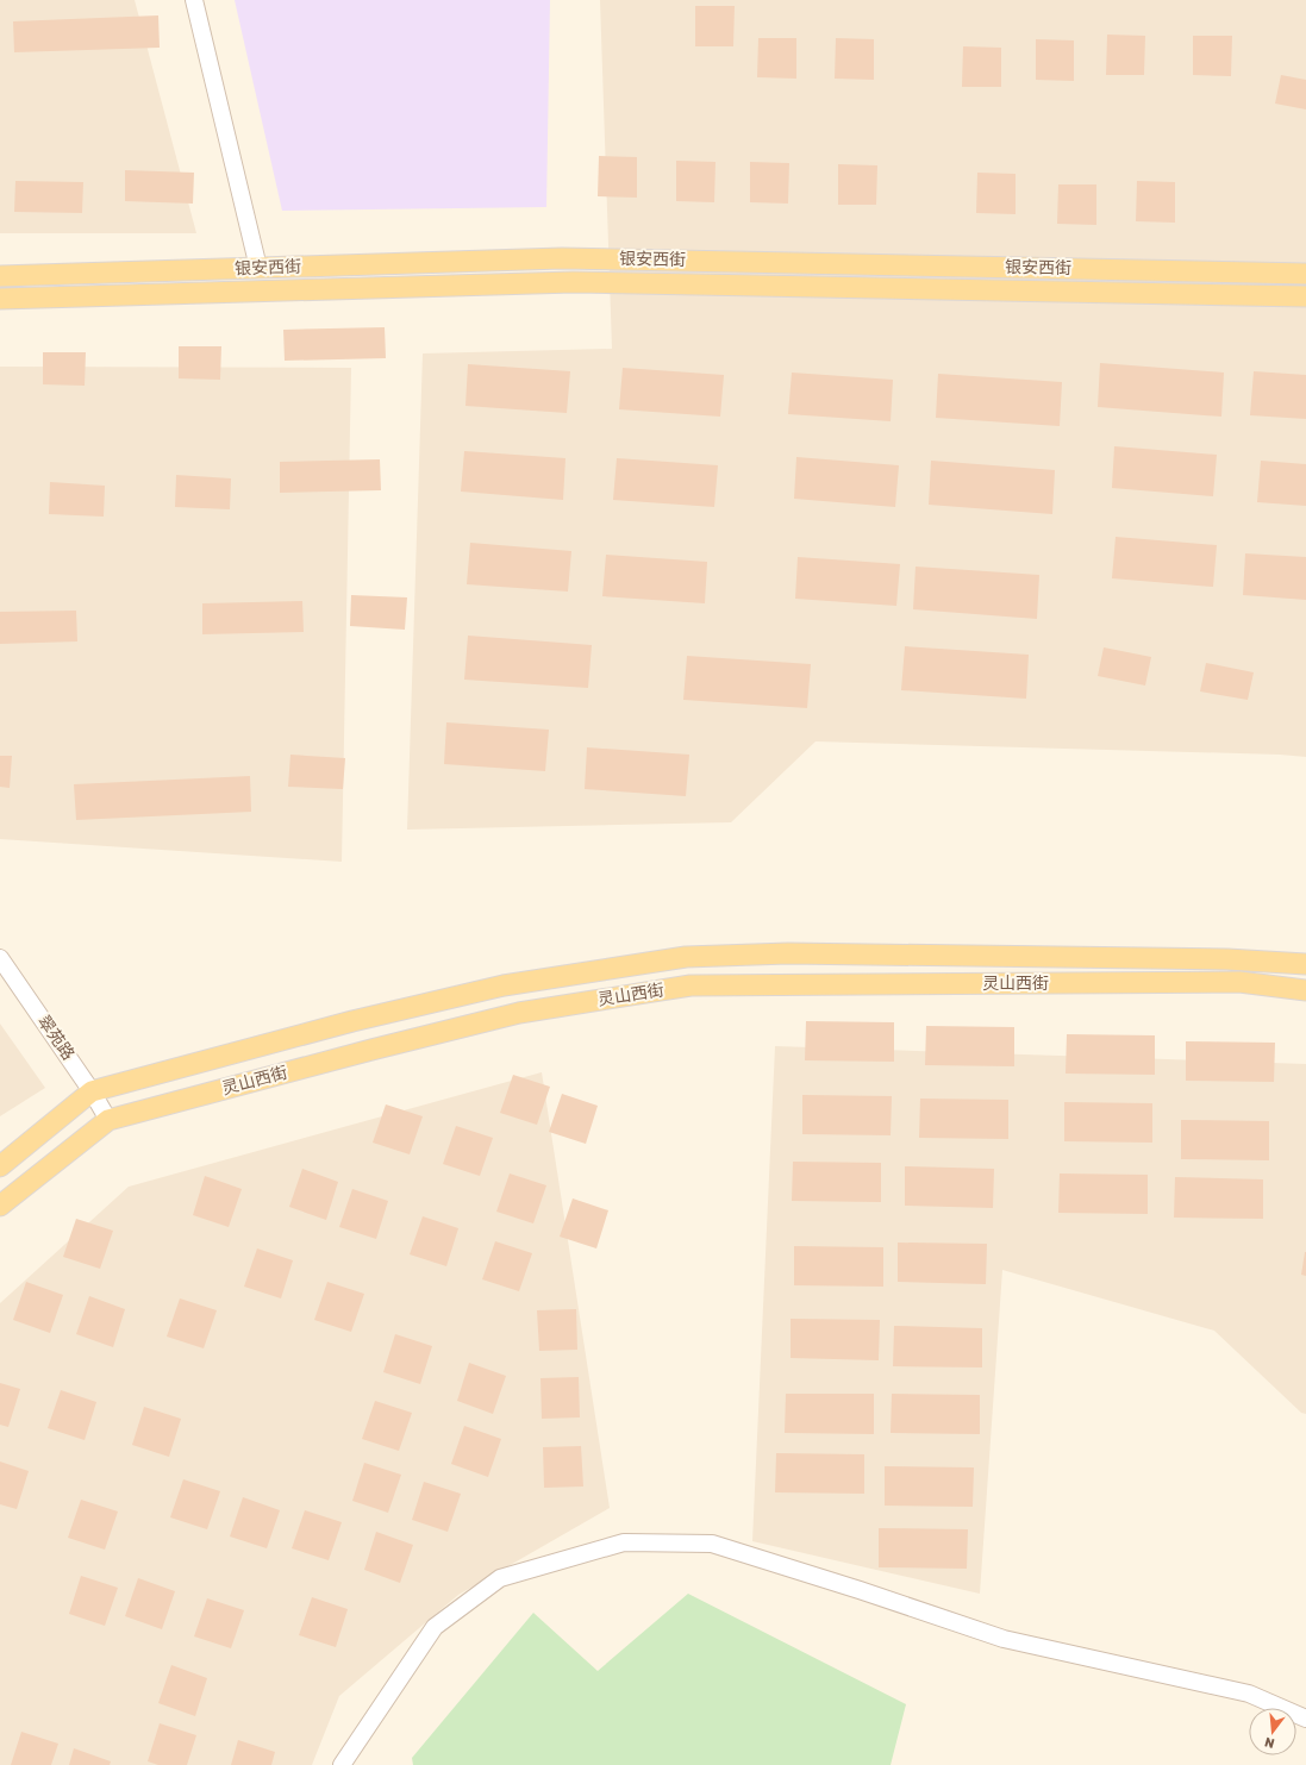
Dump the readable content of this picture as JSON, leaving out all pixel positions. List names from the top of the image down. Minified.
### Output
{"streets":{"main road":["银安西街","灵山西街"],"street":["翠苑路"]},"crossings":[["灵山西街","翠苑路"]],"north":"bottom"}
